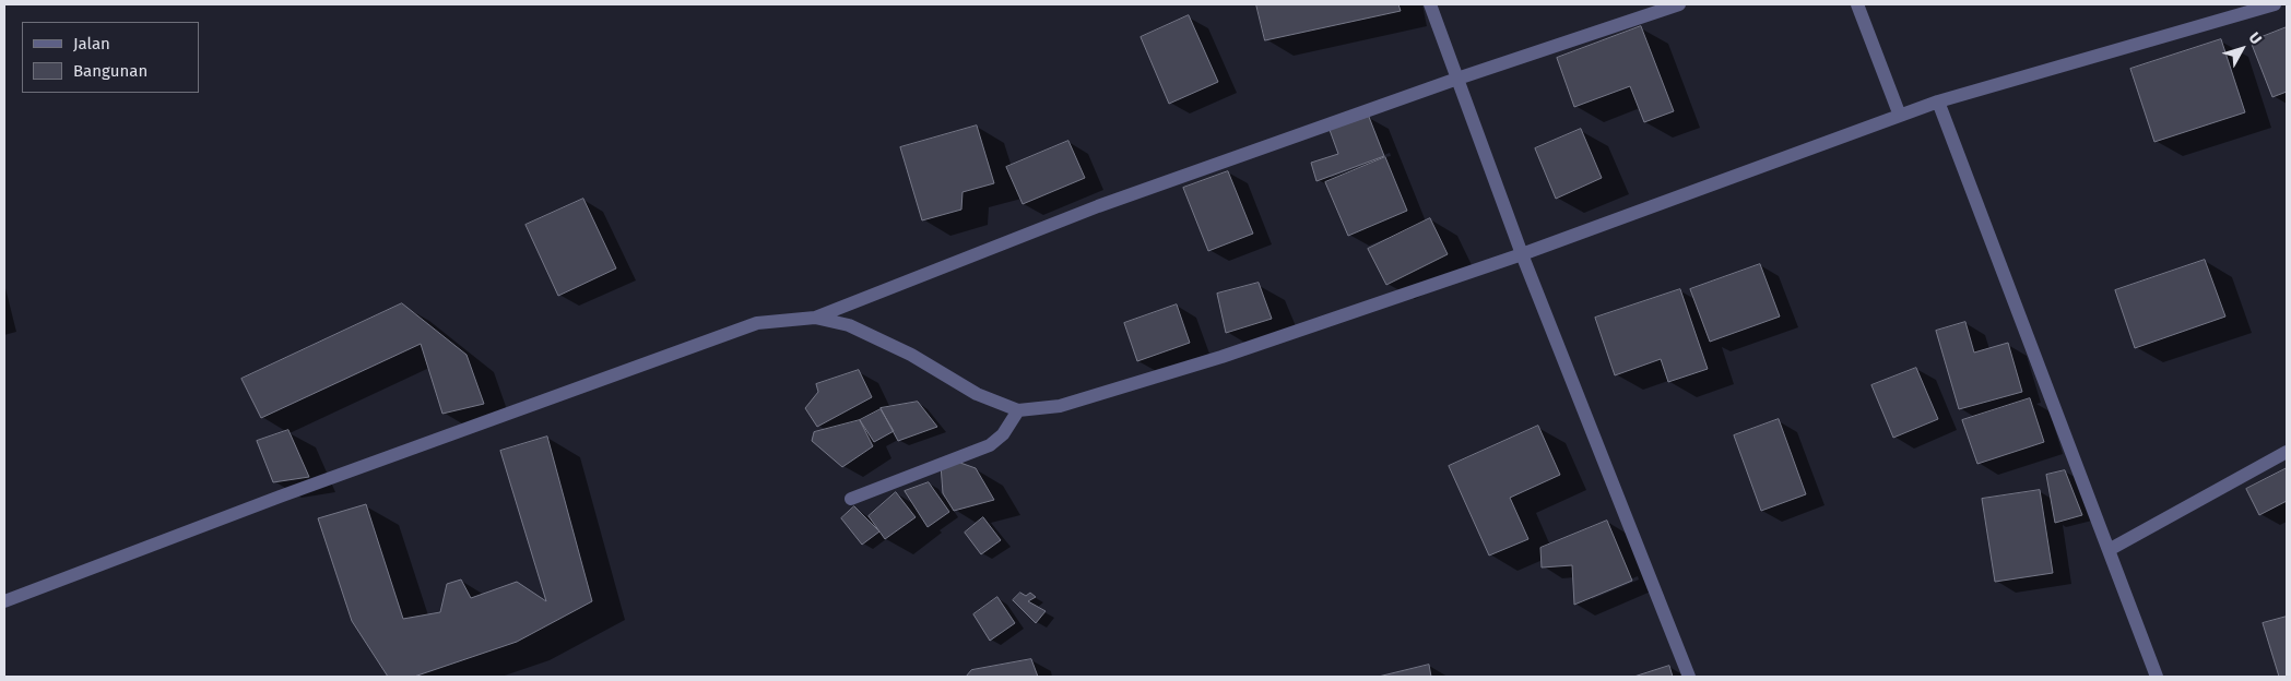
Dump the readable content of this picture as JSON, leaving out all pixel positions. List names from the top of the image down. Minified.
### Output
{"legend":["Jalan","Bangunan"],"north":"top right"}
